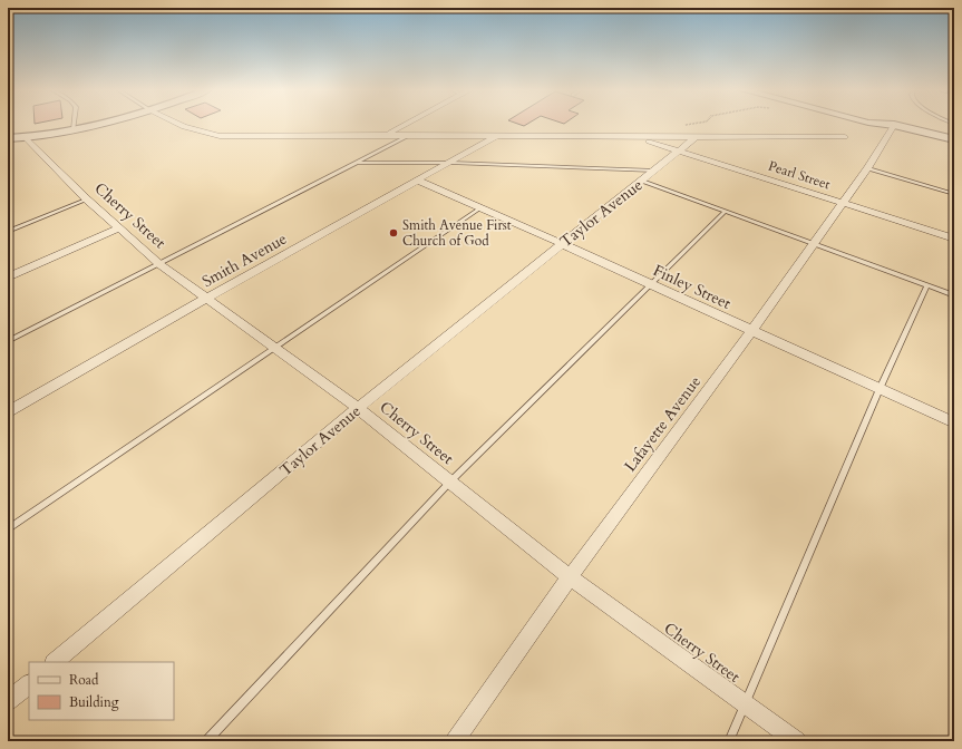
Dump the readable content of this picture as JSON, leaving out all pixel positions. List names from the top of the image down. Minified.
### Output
{"streets":{"street":["Pearl Street","Taylor Avenue","Cherry Street","Smith Avenue","Finley Street","Lafayette Avenue"]},"crossings":[["Pearl Street","Taylor Avenue"],["Pearl Street","Lafayette Avenue"],["Taylor Avenue","Cherry Street"],["Taylor Avenue","Finley Street"],["Cherry Street","Smith Avenue"],["Cherry Street","Lafayette Avenue"],["Smith Avenue","Finley Street"],["Finley Street","Lafayette Avenue"]],"places":["Smith Avenue First Church of God"],"legend":["Road","Building"]}
